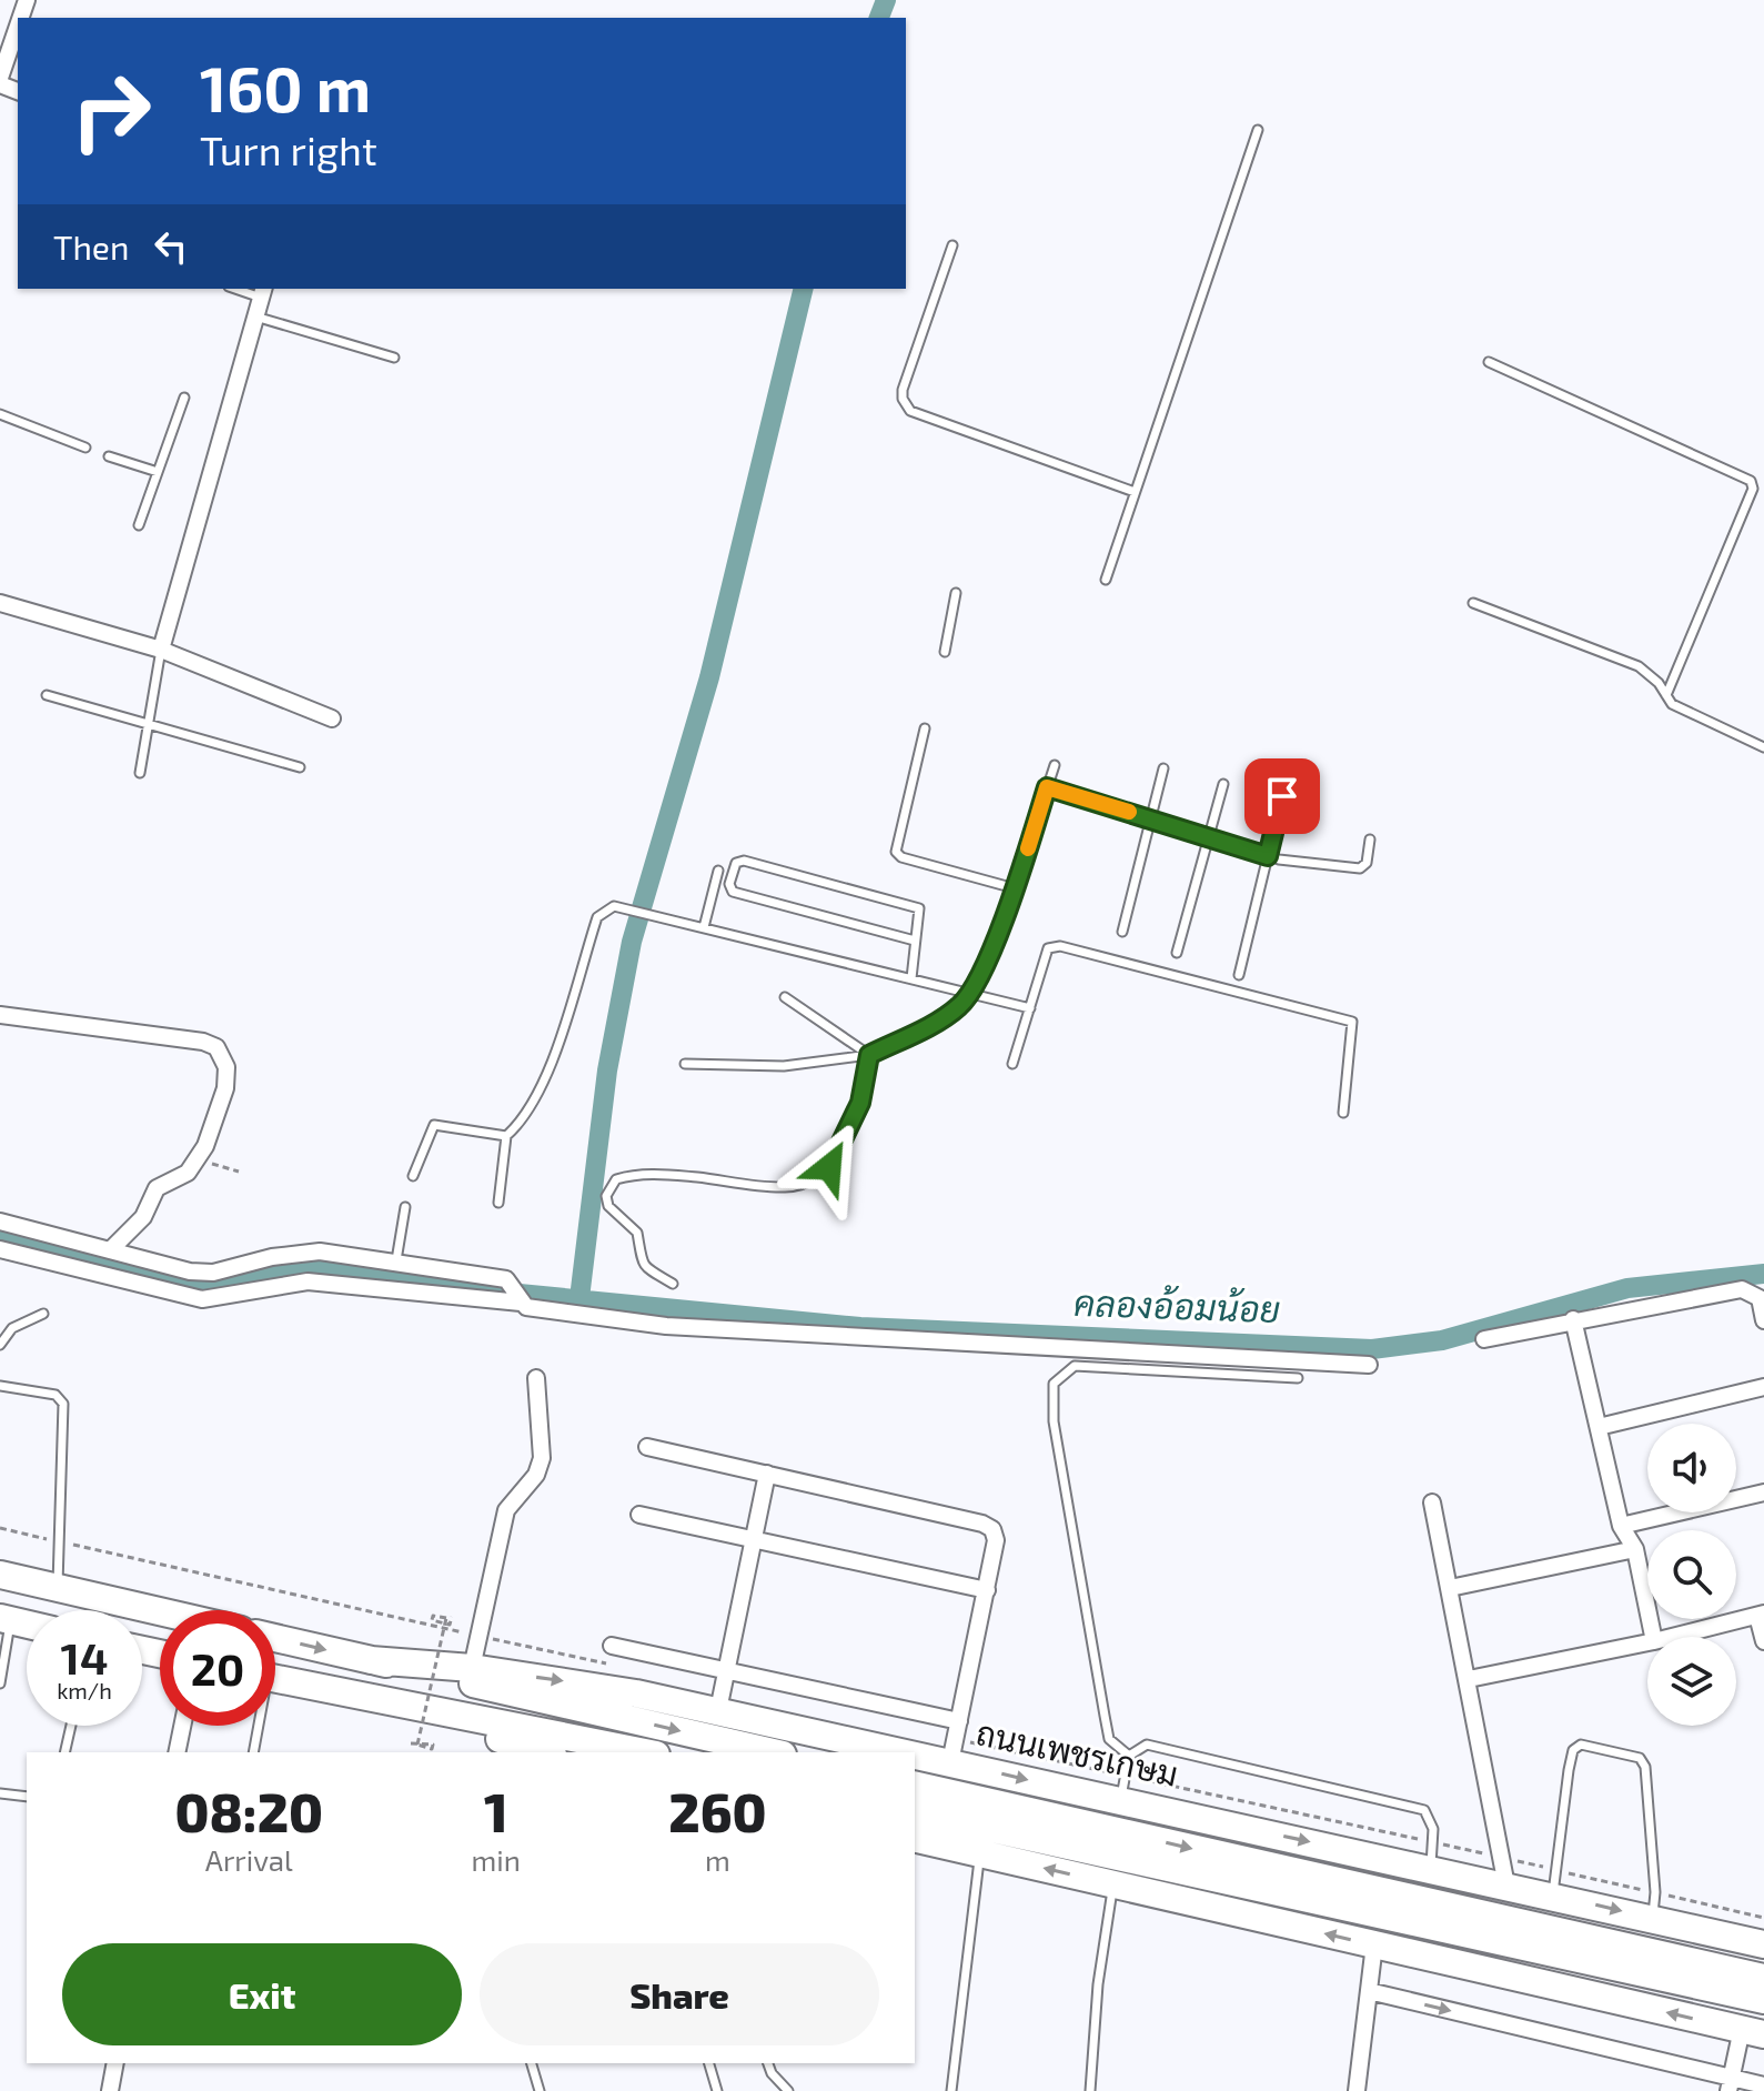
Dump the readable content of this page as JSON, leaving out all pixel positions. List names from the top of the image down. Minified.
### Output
{"streets":{"main road":["ถนนเพชรเกษม"]},"water":["คลองอ้อมน้อย"],"page":{"turn":["160 m","Turn right"],"then":"Then","speed":"14 km/h","limit":"20","eta":["08:20","Arrival","1","min","260","m"],"buttons":["Exit","Share"]}}
